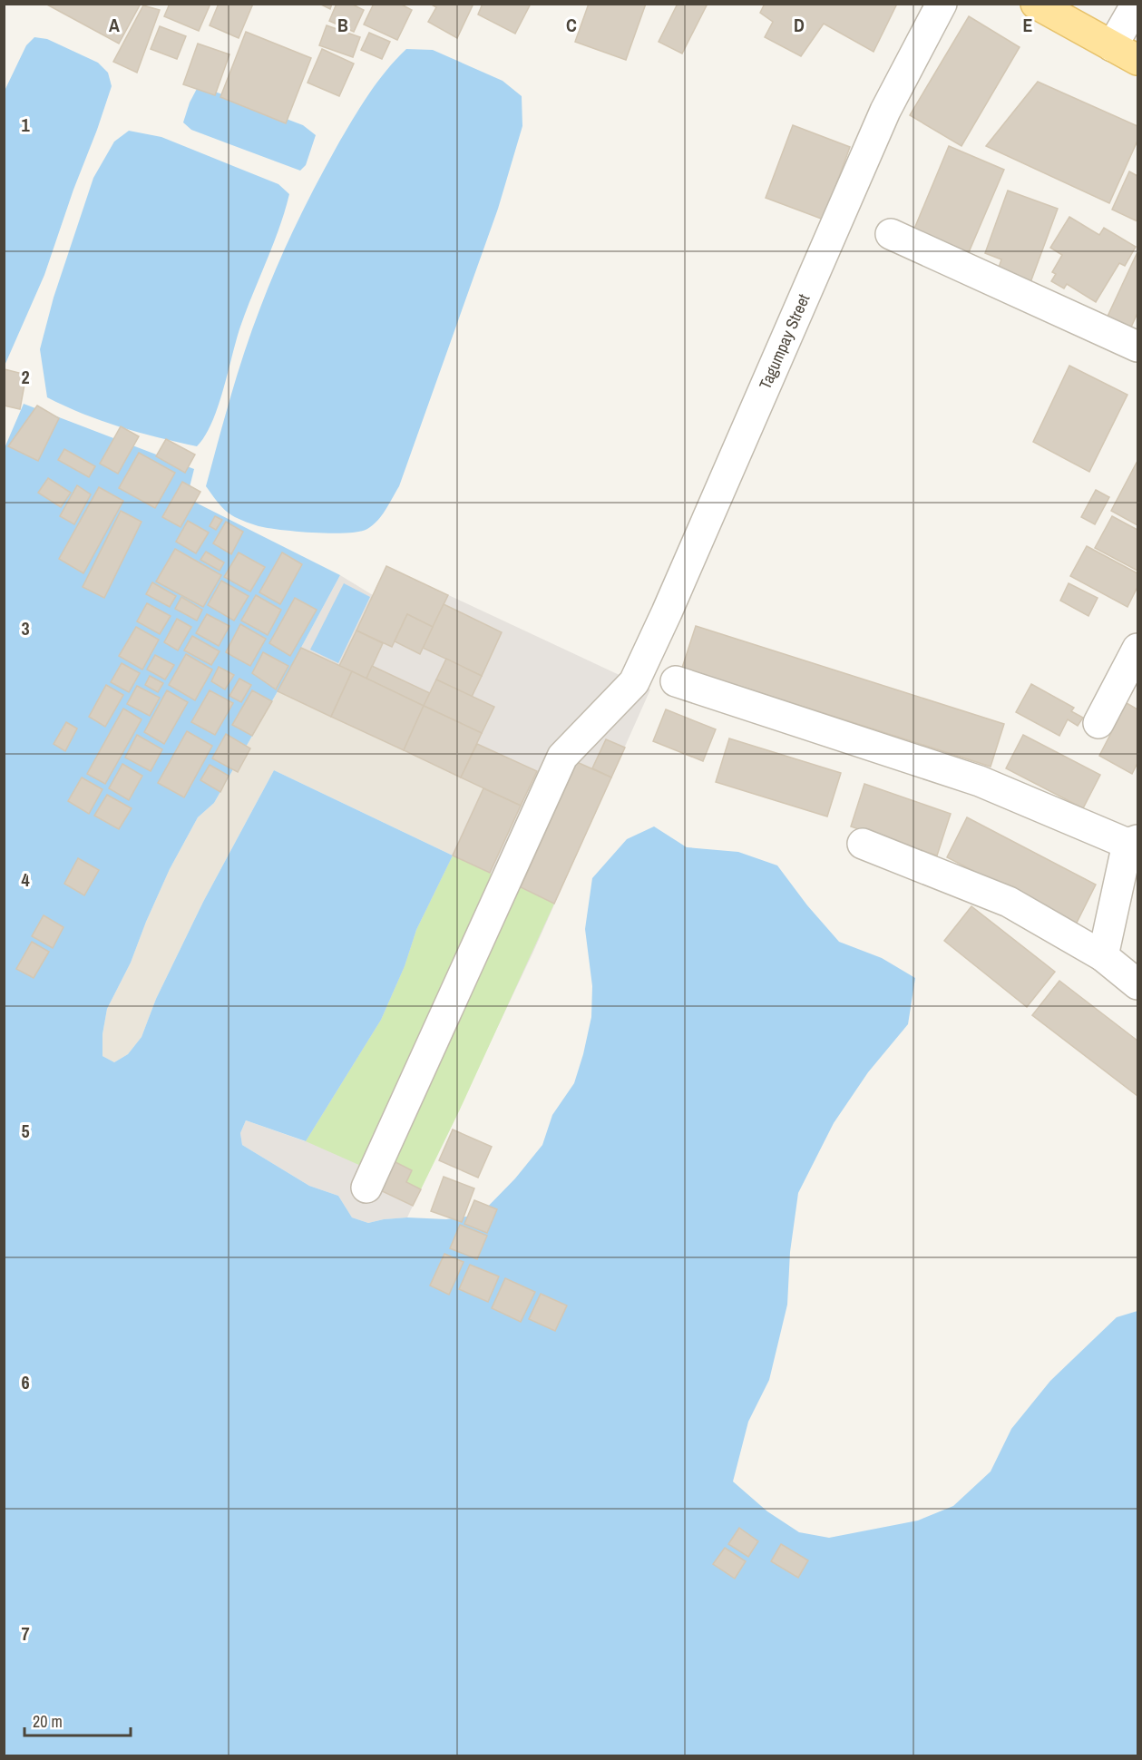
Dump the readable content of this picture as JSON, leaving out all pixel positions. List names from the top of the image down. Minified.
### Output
{"streets":{"street":["Tagumpay Street"]},"scale_bar":"20 m","grid":{"columns":["A","B","C","D","E"],"rows":["1","2","3","4","5","6","7"]}}
